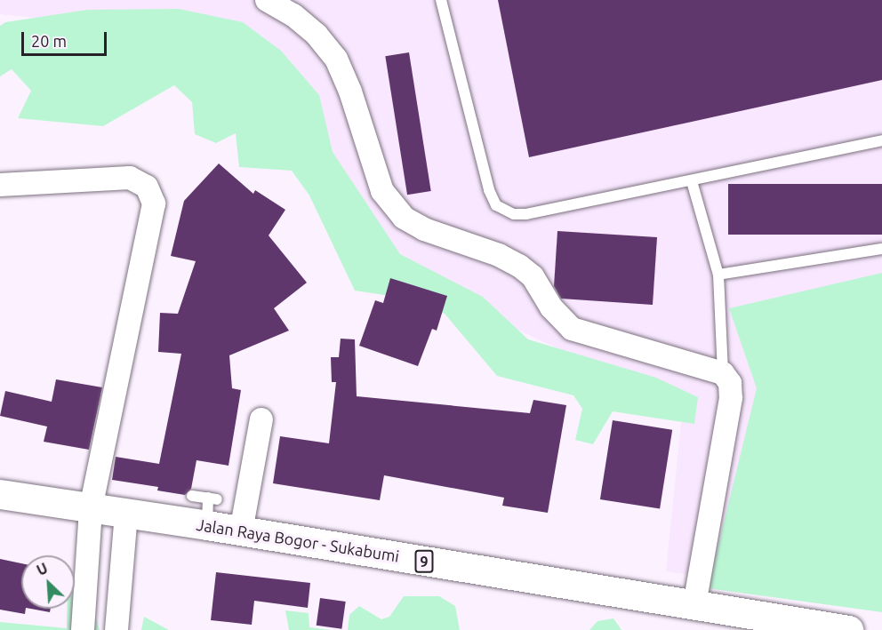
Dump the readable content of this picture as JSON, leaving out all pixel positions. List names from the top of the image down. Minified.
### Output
{"streets":{"highway":["Jalan Raya Bogor - Sukabumi","9"]},"scale_bar":"20 m","north":"top left"}
